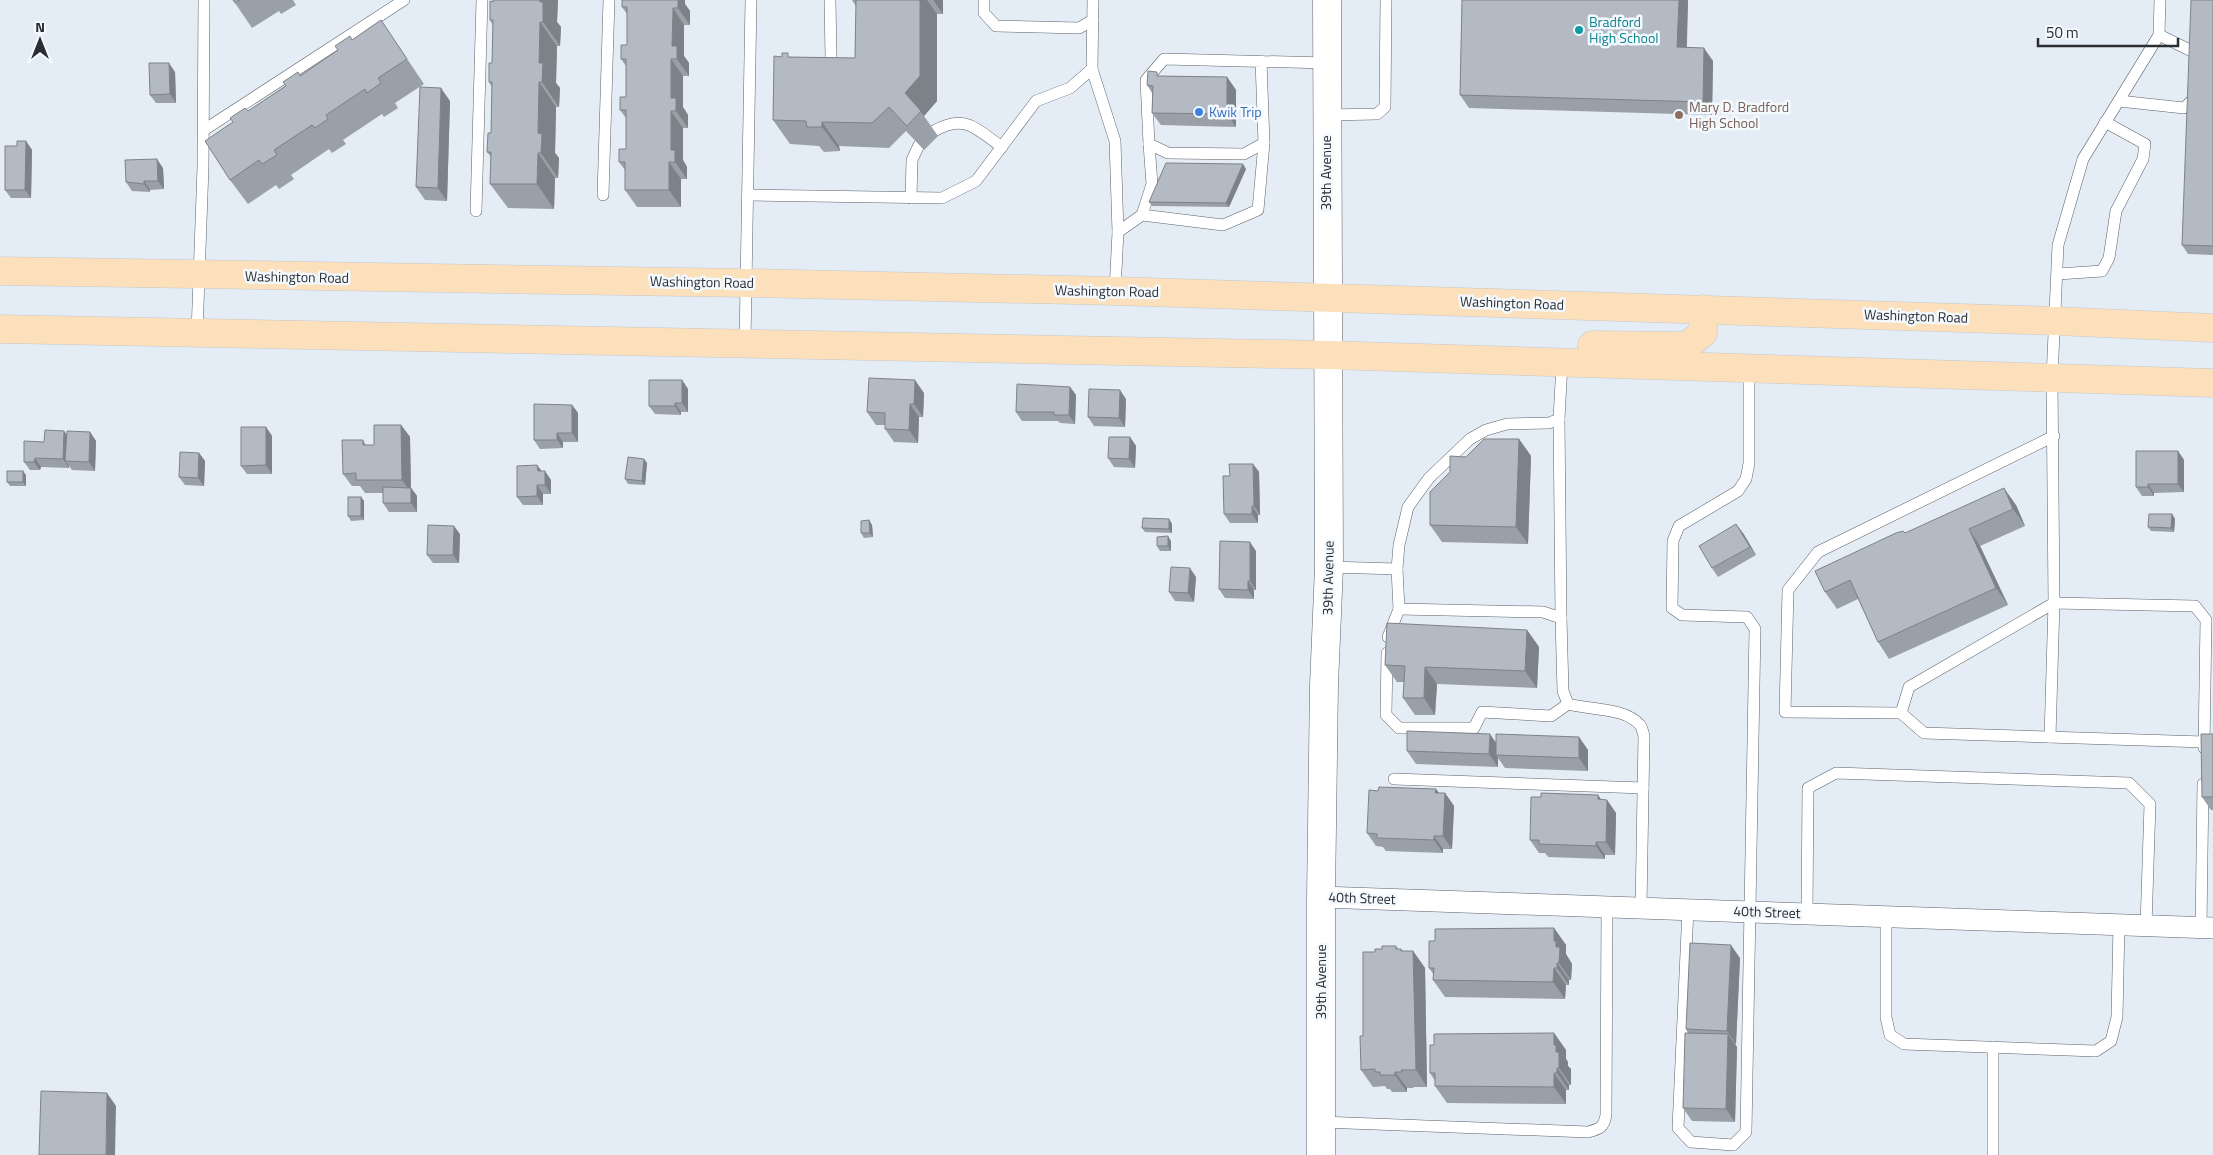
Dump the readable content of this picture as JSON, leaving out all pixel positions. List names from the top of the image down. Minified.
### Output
{"streets":{"main road":["39th Avenue","Washington Road"],"street":["40th Street"]},"crossings":[["39th Avenue","Washington Road"],["39th Avenue","40th Street"]],"places":["Bradford High School","Kwik Trip","Mary D. Bradford High School"],"scale_bar":"50 m","north":"top"}
